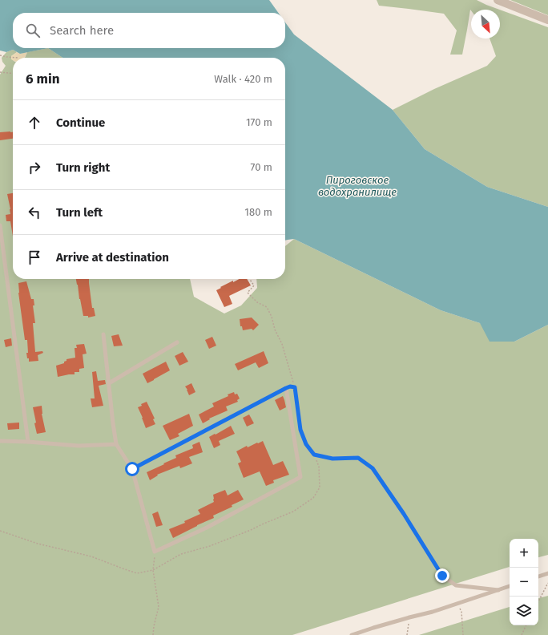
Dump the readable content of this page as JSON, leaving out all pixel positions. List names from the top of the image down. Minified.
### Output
{"water":["Пироговское водохранилище"],"north":"bottom right","page":{"search":"Search here","heading":["6 min","Walk · 420 m"],"list":[["Continue","170 m"],["Turn right","70 m"],["Turn left","180 m"],"Arrive at destination"],"map_buttons":["+","−"]}}
